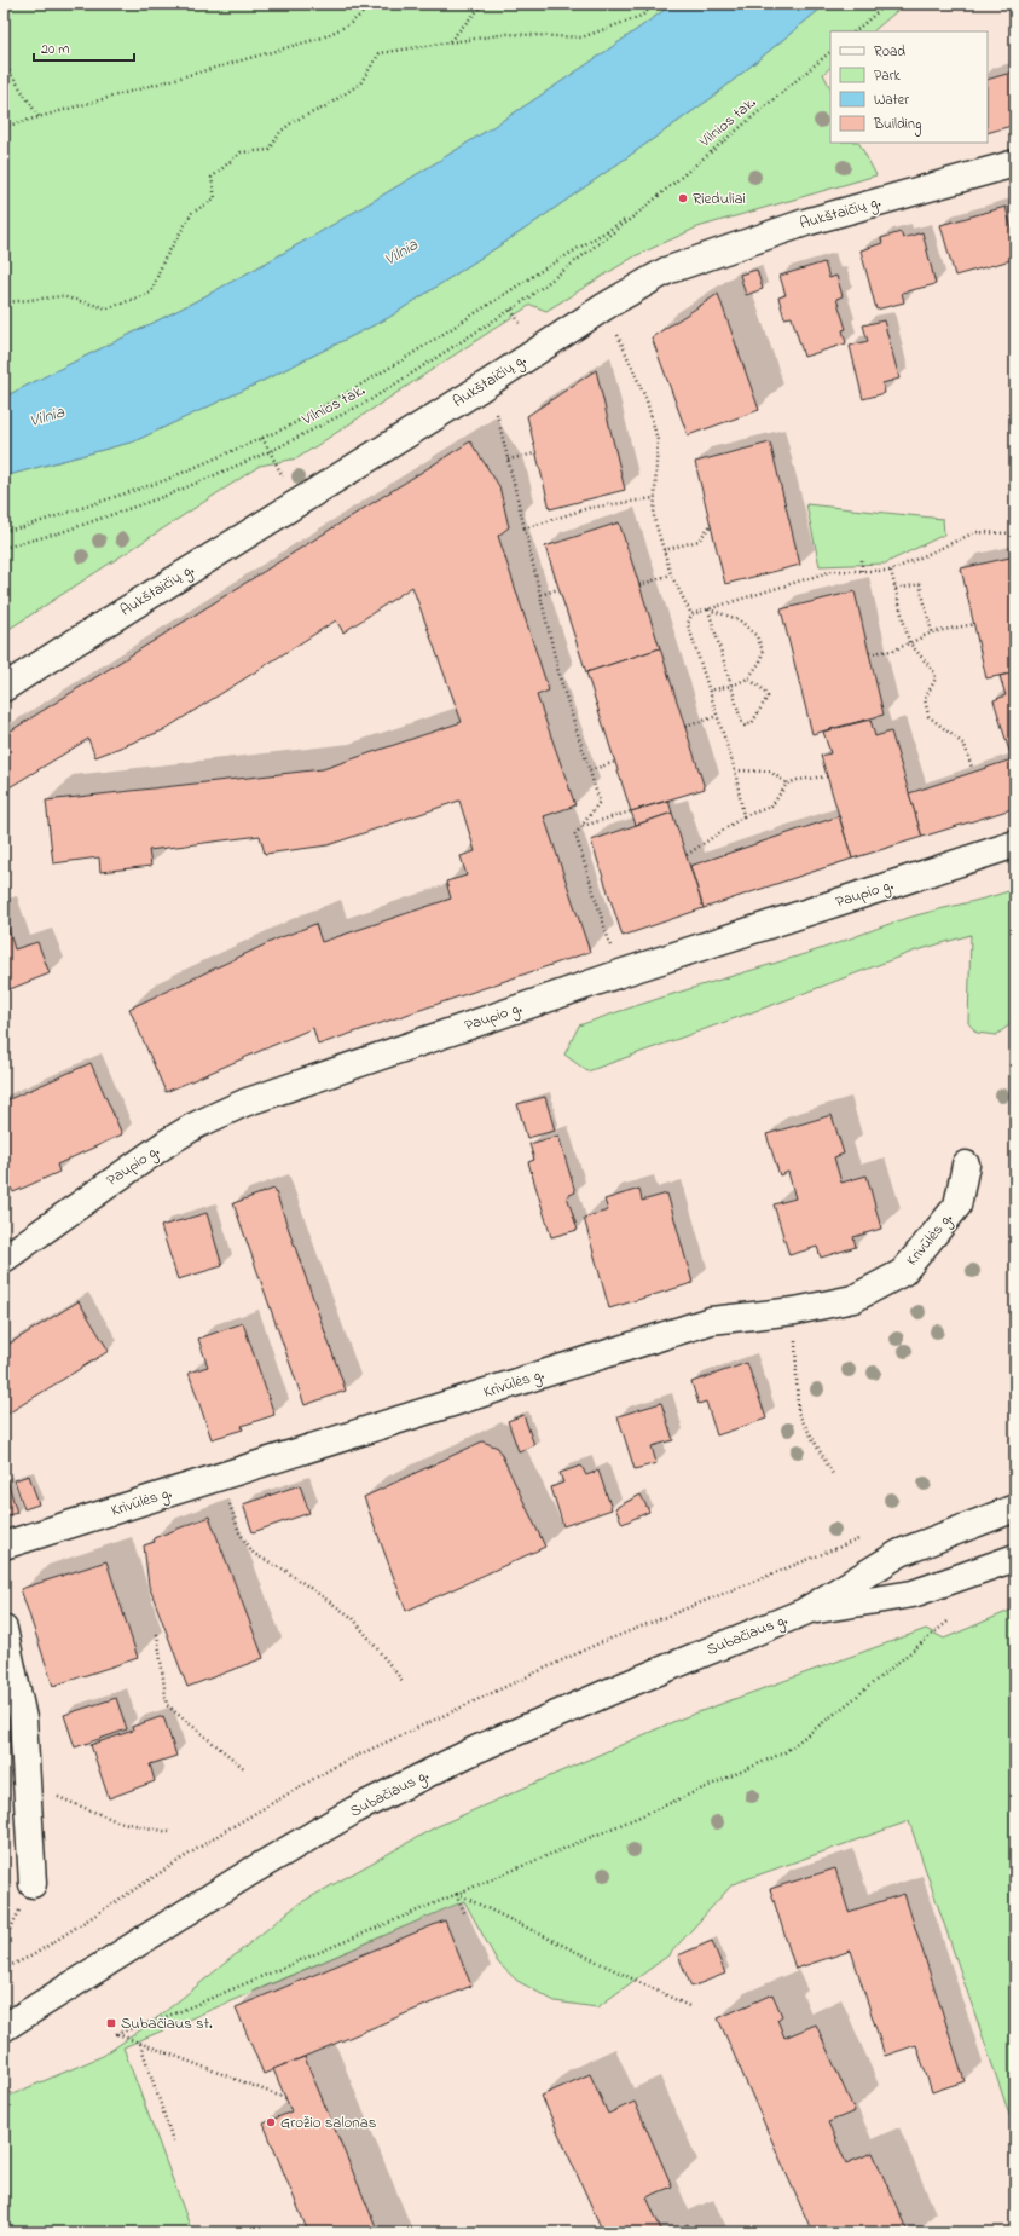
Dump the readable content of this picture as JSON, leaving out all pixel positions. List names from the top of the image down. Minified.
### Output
{"streets":{"street":["Aukštaičių g.","Paupio g.","Krivūlės g.","Subačiaus g."],"path":["Vilnios tak."]},"water":["Vilnia"],"places":{"other":["Rieduliai","Grožio salonas"],"transit":["Subačiaus st."]},"legend":["Road","Park","Water","Building"],"scale_bar":"20 m"}
